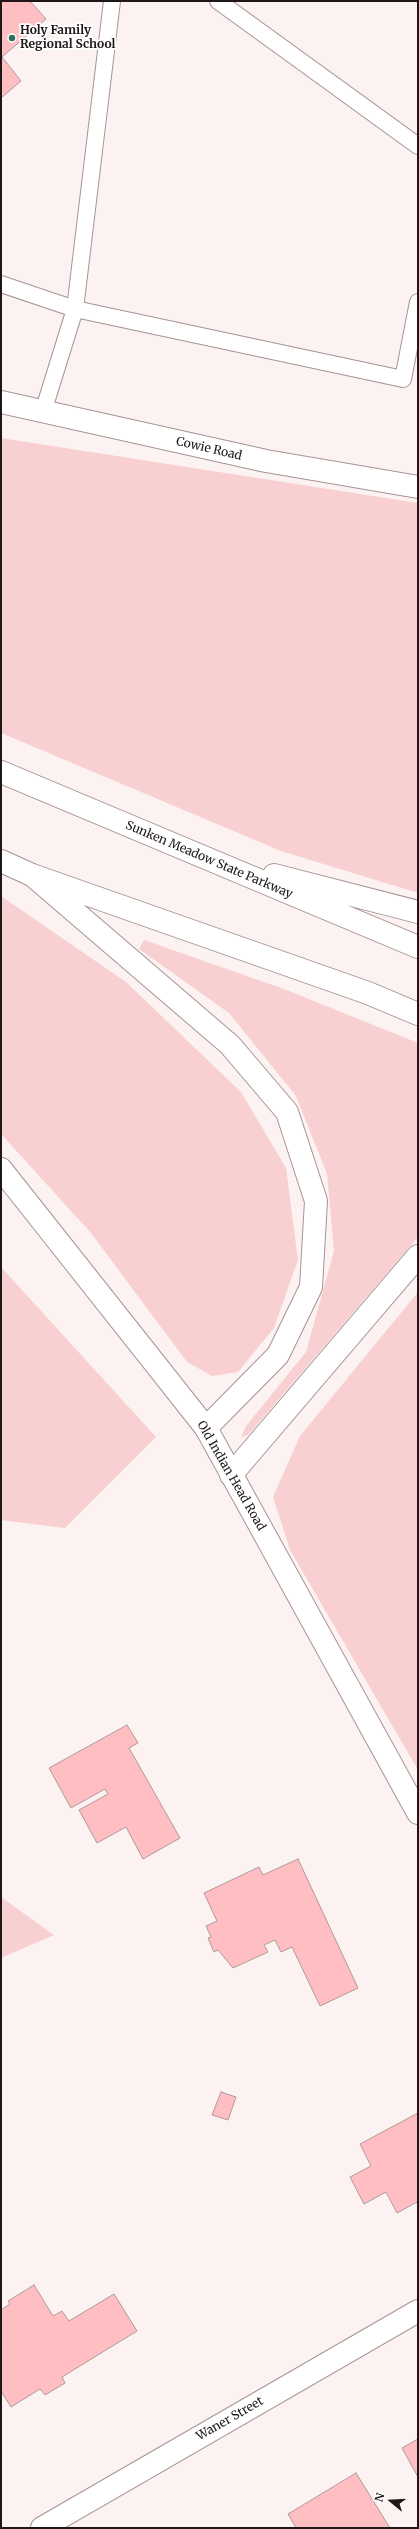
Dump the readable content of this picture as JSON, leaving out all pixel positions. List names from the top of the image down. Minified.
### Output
{"streets":{"main road":["Cowie Road","Sunken Meadow State Parkway","Old Indian Head Road","Waner Street"]},"places":["Holy Family Regional School"],"north":"left"}
